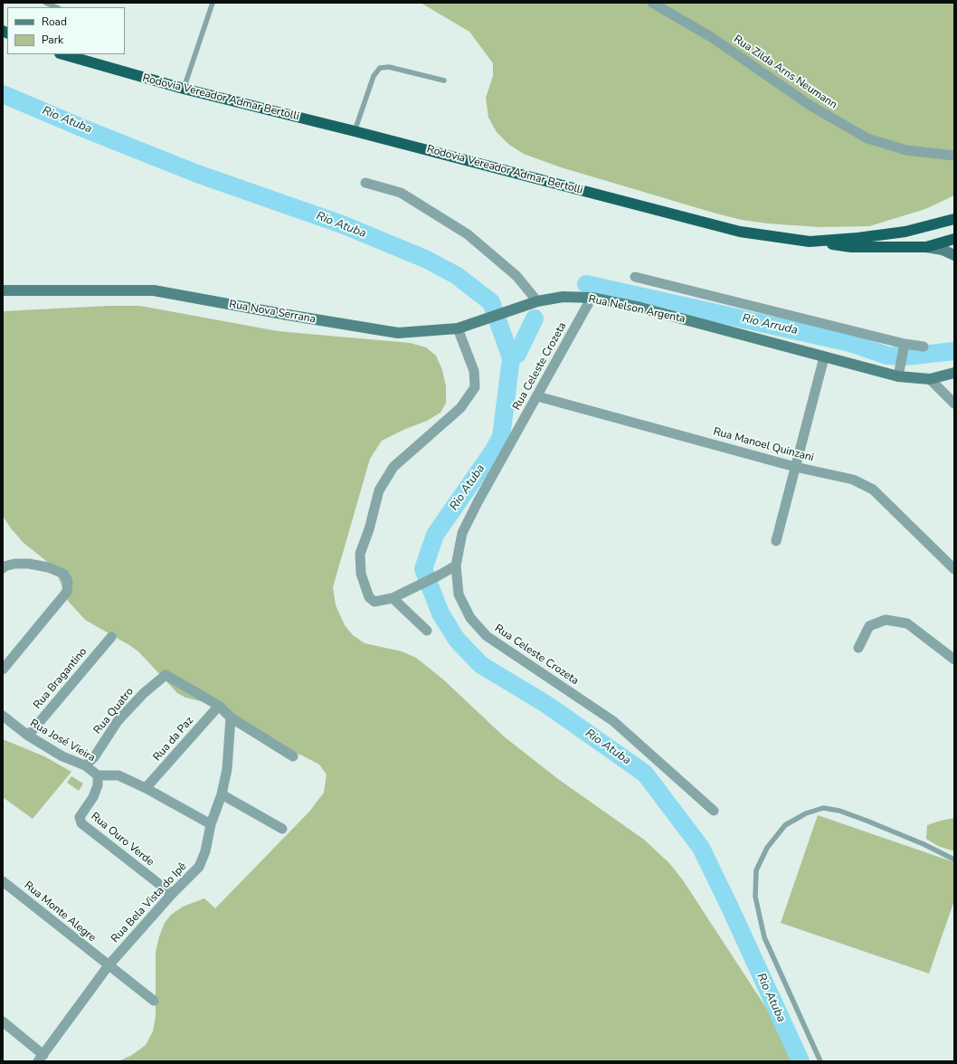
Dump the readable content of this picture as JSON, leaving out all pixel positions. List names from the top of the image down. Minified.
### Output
{"streets":{"highway":["Rodovia Vereador Admar Bertolli"],"main road":["Rua Nelson Argenta","Rua Nova Serrana"],"street":["Rua Zilda Arns Neumann","Rua Celeste Crozeta","Rua Manoel Quinzani","Rua Bragantino","Rua Quatro","Rua da Paz","Rua José Vieira","Rua Ouro Verde","Rua Bela Vista do Ipê","Rua Monte Alegre"]},"crossings":[["Rua Nelson Argenta","Rua Nova Serrana"],["Rua Nelson Argenta","Rua Celeste Crozeta"],["Rua Celeste Crozeta","Rua Manoel Quinzani"],["Rua Bragantino","Rua José Vieira"],["Rua Quatro","Rua da Paz"],["Rua Quatro","Rua José Vieira"],["Rua da Paz","Rua José Vieira"],["Rua José Vieira","Rua Ouro Verde"],["Rua José Vieira","Rua Bela Vista do Ipê"],["Rua Ouro Verde","Rua Bela Vista do Ipê"],["Rua Bela Vista do Ipê","Rua Monte Alegre"]],"water":["Rio Atuba","Rio Arruda"],"legend":["Road","Park"]}
